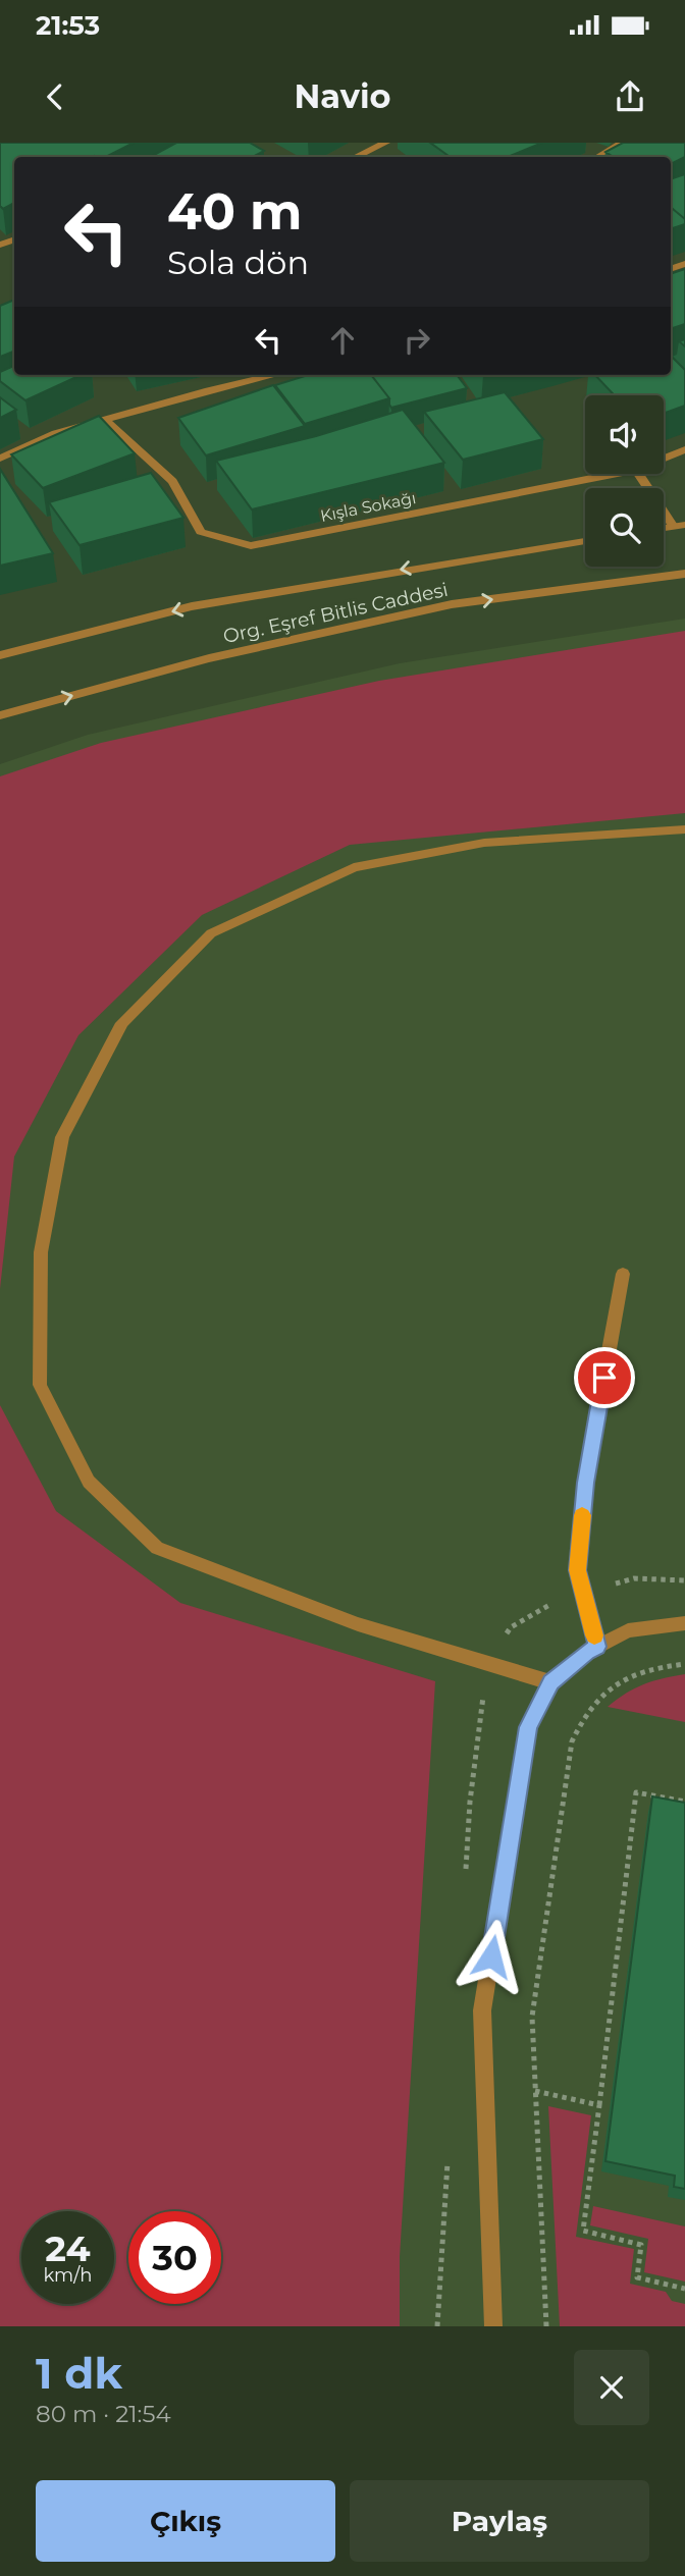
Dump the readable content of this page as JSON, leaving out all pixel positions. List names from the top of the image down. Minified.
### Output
{"streets":{"street":["Kışla Sokağı","Org. Eşref Bitlis Caddesi"]},"page":{"status":"21:53","header":"Navio","turn":["40 m","Sola dön"],"speed":"24 km/h","limit":"30","heading":["1 dk","80 m · 21:54"],"buttons":["Çıkış","Paylaş"]}}
